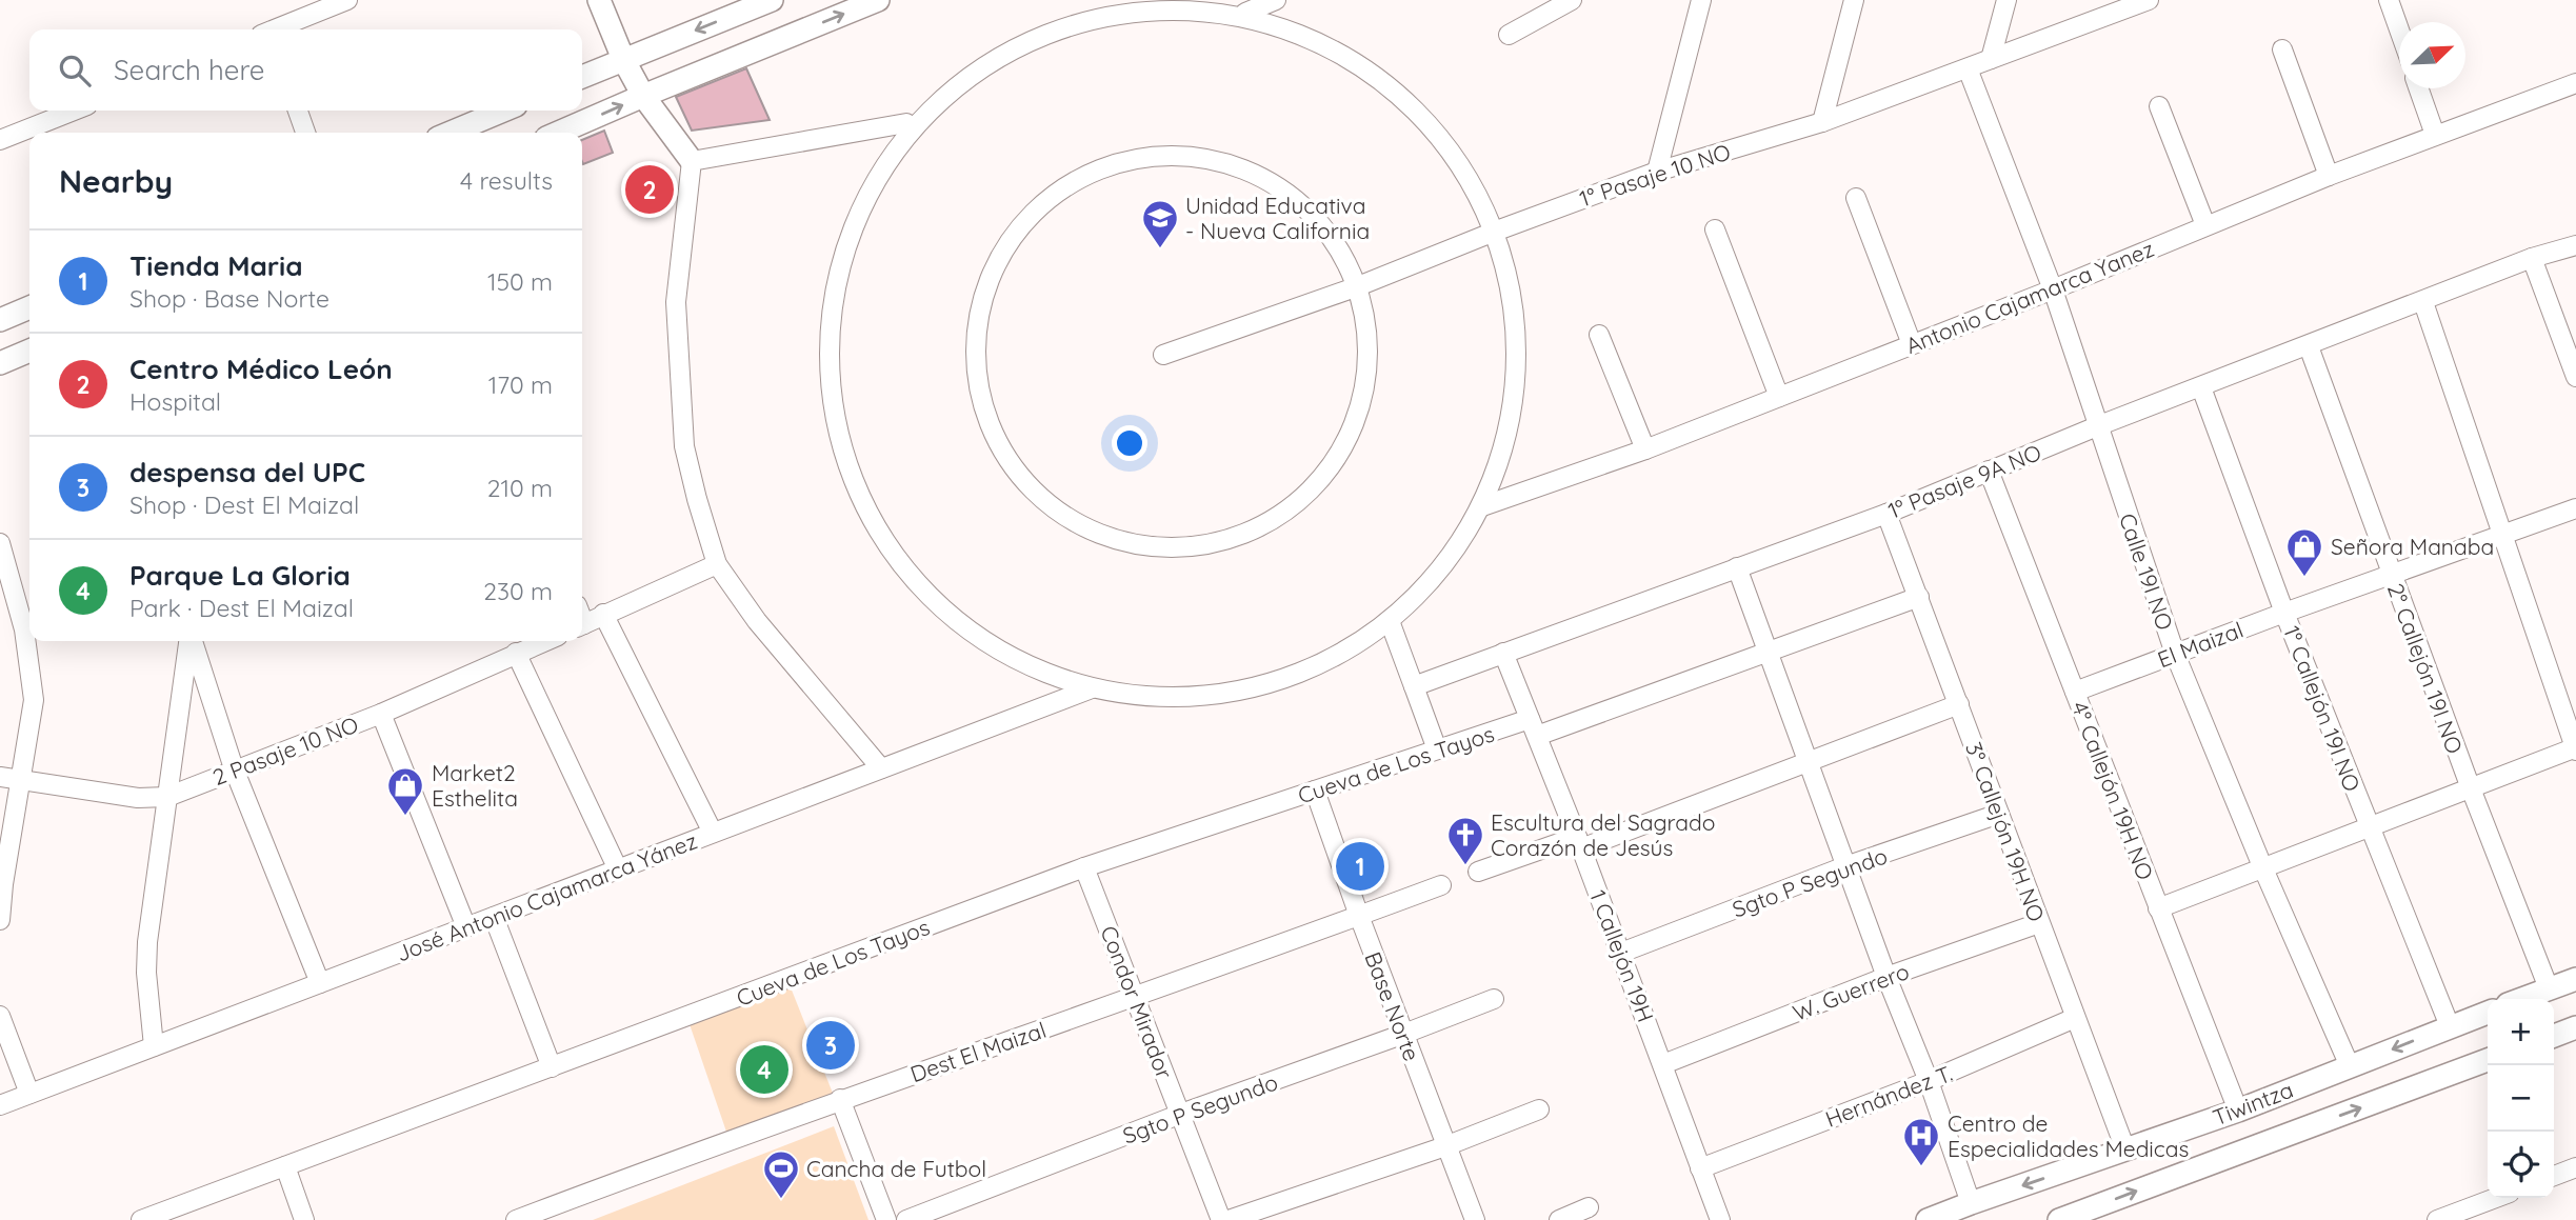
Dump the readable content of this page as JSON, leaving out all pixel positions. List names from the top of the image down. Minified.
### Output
{"streets":{"street":["1° Pasaje 10 NO","Antonio Cajamarca Yanez","1º Pasaje 9A NO","Calle 19I NO","El Maizal","2° Callejón 19I NO","1° Callejón 19I NO","2 Pasaje 10 NO","Cueva de Los Tayos","4° Callejón 19H NO","3° Callejón 19H NO","Sgto P Segundo","José Antonio Cajamarca Yánez","1 Callejón 19H","W. Guerrero","Condor Mirador","Base Norte","Dest El Maizal","Hernández T.","Tiwintza"]},"crossings":[["1° Pasaje 10 NO","Calle 19I NO"],["Antonio Cajamarca Yanez","Calle 19I NO"],["1º Pasaje 9A NO","Calle 19I NO"],["1º Pasaje 9A NO","2° Callejón 19I NO"],["1º Pasaje 9A NO","1° Callejón 19I NO"],["1º Pasaje 9A NO","4° Callejón 19H NO"],["1º Pasaje 9A NO","3° Callejón 19H NO"],["1º Pasaje 9A NO","1 Callejón 19H"],["Calle 19I NO","El Maizal"],["Calle 19I NO","Tiwintza"],["El Maizal","2° Callejón 19I NO"],["El Maizal","1° Callejón 19I NO"],["El Maizal","4° Callejón 19H NO"],["1° Callejón 19I NO","Tiwintza"],["Cueva de Los Tayos","3° Callejón 19H NO"],["Cueva de Los Tayos","1 Callejón 19H"],["Cueva de Los Tayos","Condor Mirador"],["Cueva de Los Tayos","Base Norte"],["4° Callejón 19H NO","Tiwintza"],["3° Callejón 19H NO","Sgto P Segundo"],["3° Callejón 19H NO","W. Guerrero"],["3° Callejón 19H NO","Hernández T."],["3° Callejón 19H NO","Tiwintza"],["Sgto P Segundo","1 Callejón 19H"],["Sgto P Segundo","Condor Mirador"],["Sgto P Segundo","Base Norte"],["1 Callejón 19H","W. Guerrero"],["1 Callejón 19H","Hernández T."],["Condor Mirador","Dest El Maizal"],["Base Norte","Dest El Maizal"]],"places":{"school or university":["Unidad Educativa - Nueva California"],"shop":["Señora Manaba","Market2 Esthelita"],"church":["Escultura del Sagrado Corazón de Jesús"],"hospital":["Centro de Especialidades Medicas"],"sports":["Cancha de Futbol"]},"north":"top right","page":{"search":"Search here","heading":["Nearby","4 results"],"pins":["2","1","3","4"],"list":[{"mark":"1","name":"Tienda Maria","note":"Shop · Base Norte","value":"150 m"},{"mark":"2","name":"Centro Médico León","note":"Hospital","value":"170 m"},{"mark":"3","name":"despensa del UPC","note":"Shop · Dest El Maizal","value":"210 m"},{"mark":"4","name":"Parque La Gloria","note":"Park · Dest El Maizal","value":"230 m"}],"map_buttons":["+","−"]}}
